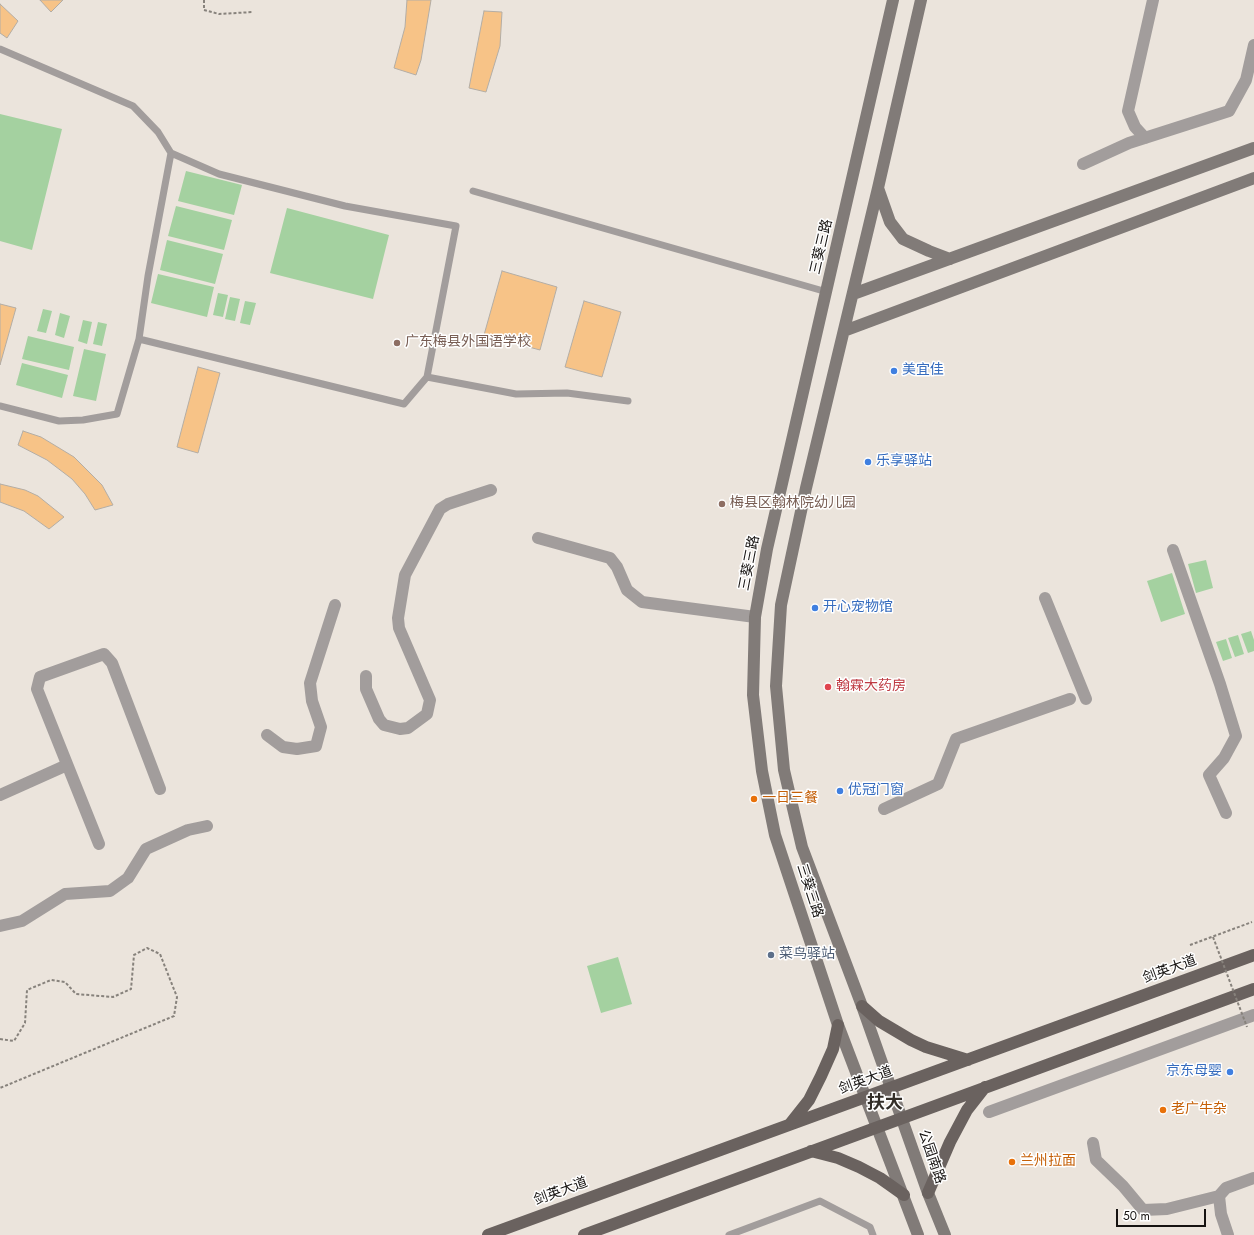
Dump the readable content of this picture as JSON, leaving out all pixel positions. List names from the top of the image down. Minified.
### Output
{"streets":{"main road":["剑英大道"],"street":["三葵三路","公园南路"]},"crossings":[["三葵三路","剑英大道"],["三葵三路","公园南路"],["剑英大道","公园南路"]],"districts":["扶大"],"places":["广东梅县外国语学校","美宜佳","乐享驿站","梅县区翰林院幼儿园","开心宠物馆","翰霖大药房","优冠门窗","一日三餐","菜鸟驿站","京东母婴","老广牛杂","兰州拉面"],"scale_bar":"50 m"}
